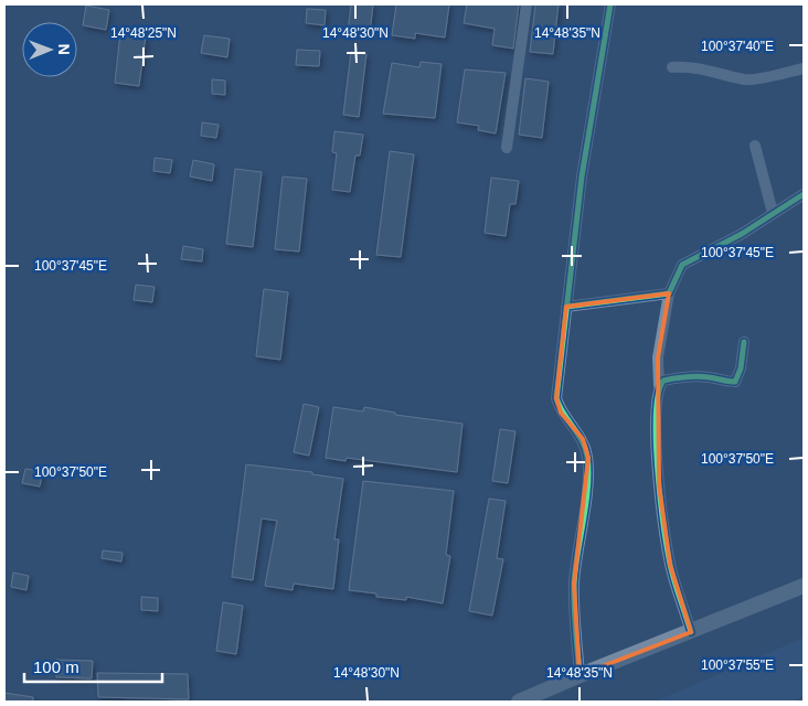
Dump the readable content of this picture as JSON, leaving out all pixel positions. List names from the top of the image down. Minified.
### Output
{"scale_bar":"100 m","north":"right","coordinates":["14°48'25\"N","14°48'30\"N","14°48'35\"N","100°37'40\"E","100°37'45\"E","100°37'50\"E","100°37'55\"E"]}
